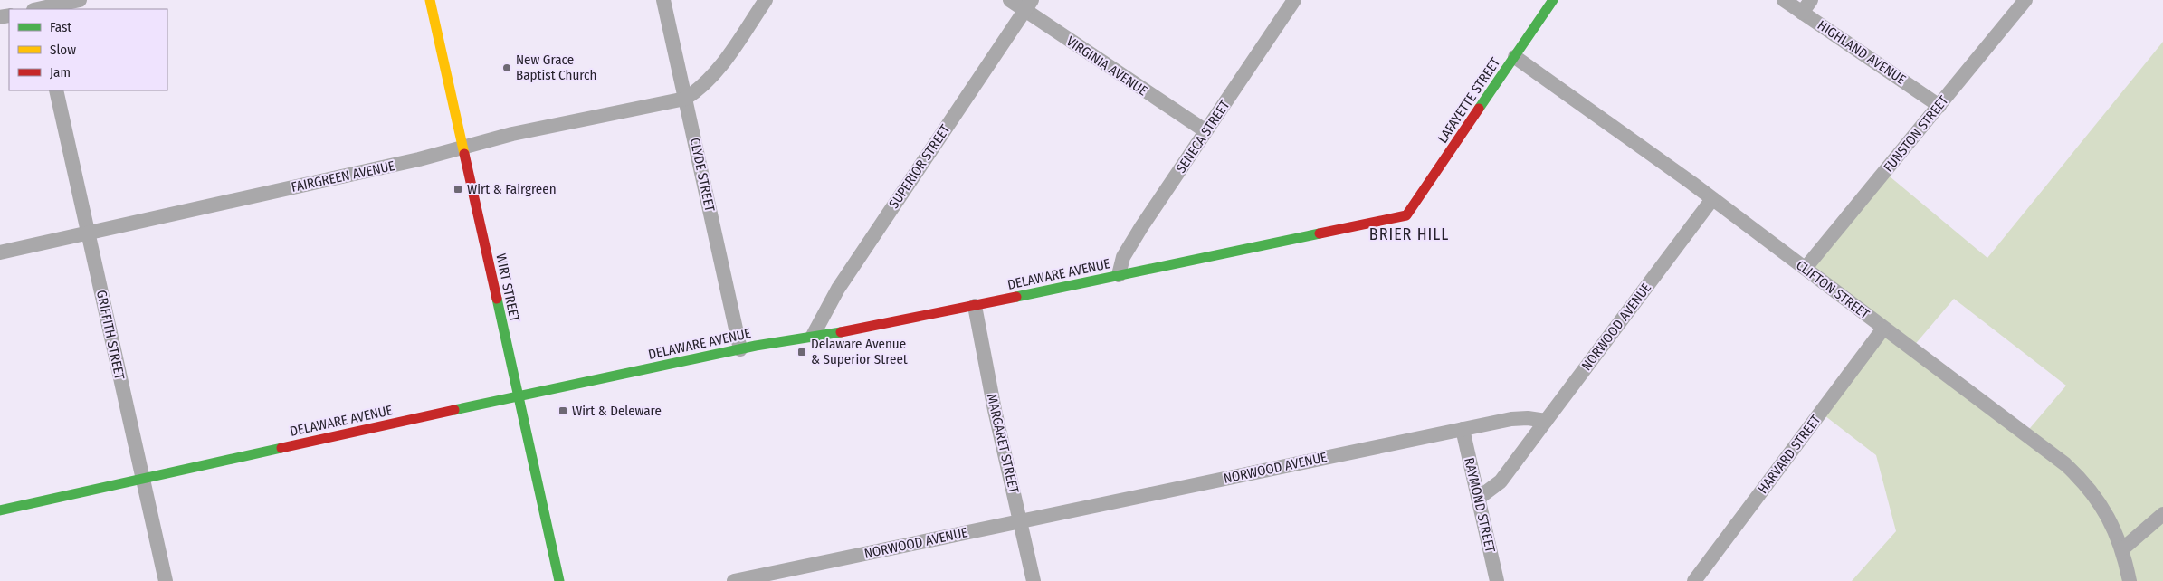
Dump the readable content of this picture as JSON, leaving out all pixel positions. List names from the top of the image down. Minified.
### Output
{"streets":{"street":["HIGHLAND AVENUE","VIRGINIA AVENUE","LAFAYETTE STREET","FUNSTON STREET","SENECA STREET","SUPERIOR STREET","CLYDE STREET","FAIRGREEN AVENUE","DELAWARE AVENUE","WIRT STREET","CLIFTON STREET","NORWOOD AVENUE","GRIFFITH STREET","MARGARET STREET","HARVARD STREET","RAYMOND STREET"]},"crossings":[["HIGHLAND AVENUE","FUNSTON STREET"],["VIRGINIA AVENUE","SENECA STREET"],["VIRGINIA AVENUE","SUPERIOR STREET"],["LAFAYETTE STREET","DELAWARE AVENUE"],["LAFAYETTE STREET","CLIFTON STREET"],["FUNSTON STREET","CLIFTON STREET"],["SENECA STREET","DELAWARE AVENUE"],["SUPERIOR STREET","DELAWARE AVENUE"],["CLYDE STREET","FAIRGREEN AVENUE"],["CLYDE STREET","DELAWARE AVENUE"],["FAIRGREEN AVENUE","WIRT STREET"],["FAIRGREEN AVENUE","GRIFFITH STREET"],["DELAWARE AVENUE","WIRT STREET"],["DELAWARE AVENUE","GRIFFITH STREET"],["DELAWARE AVENUE","MARGARET STREET"],["CLIFTON STREET","NORWOOD AVENUE"],["CLIFTON STREET","HARVARD STREET"],["NORWOOD AVENUE","MARGARET STREET"],["NORWOOD AVENUE","RAYMOND STREET"]],"districts":["BRIER HILL"],"places":{"other":["New Grace Baptist Church"],"transit":["Wirt & Fairgreen","Delaware Avenue & Superior Street","Wirt & Deleware"]},"legend":["Fast","Slow","Jam"]}
